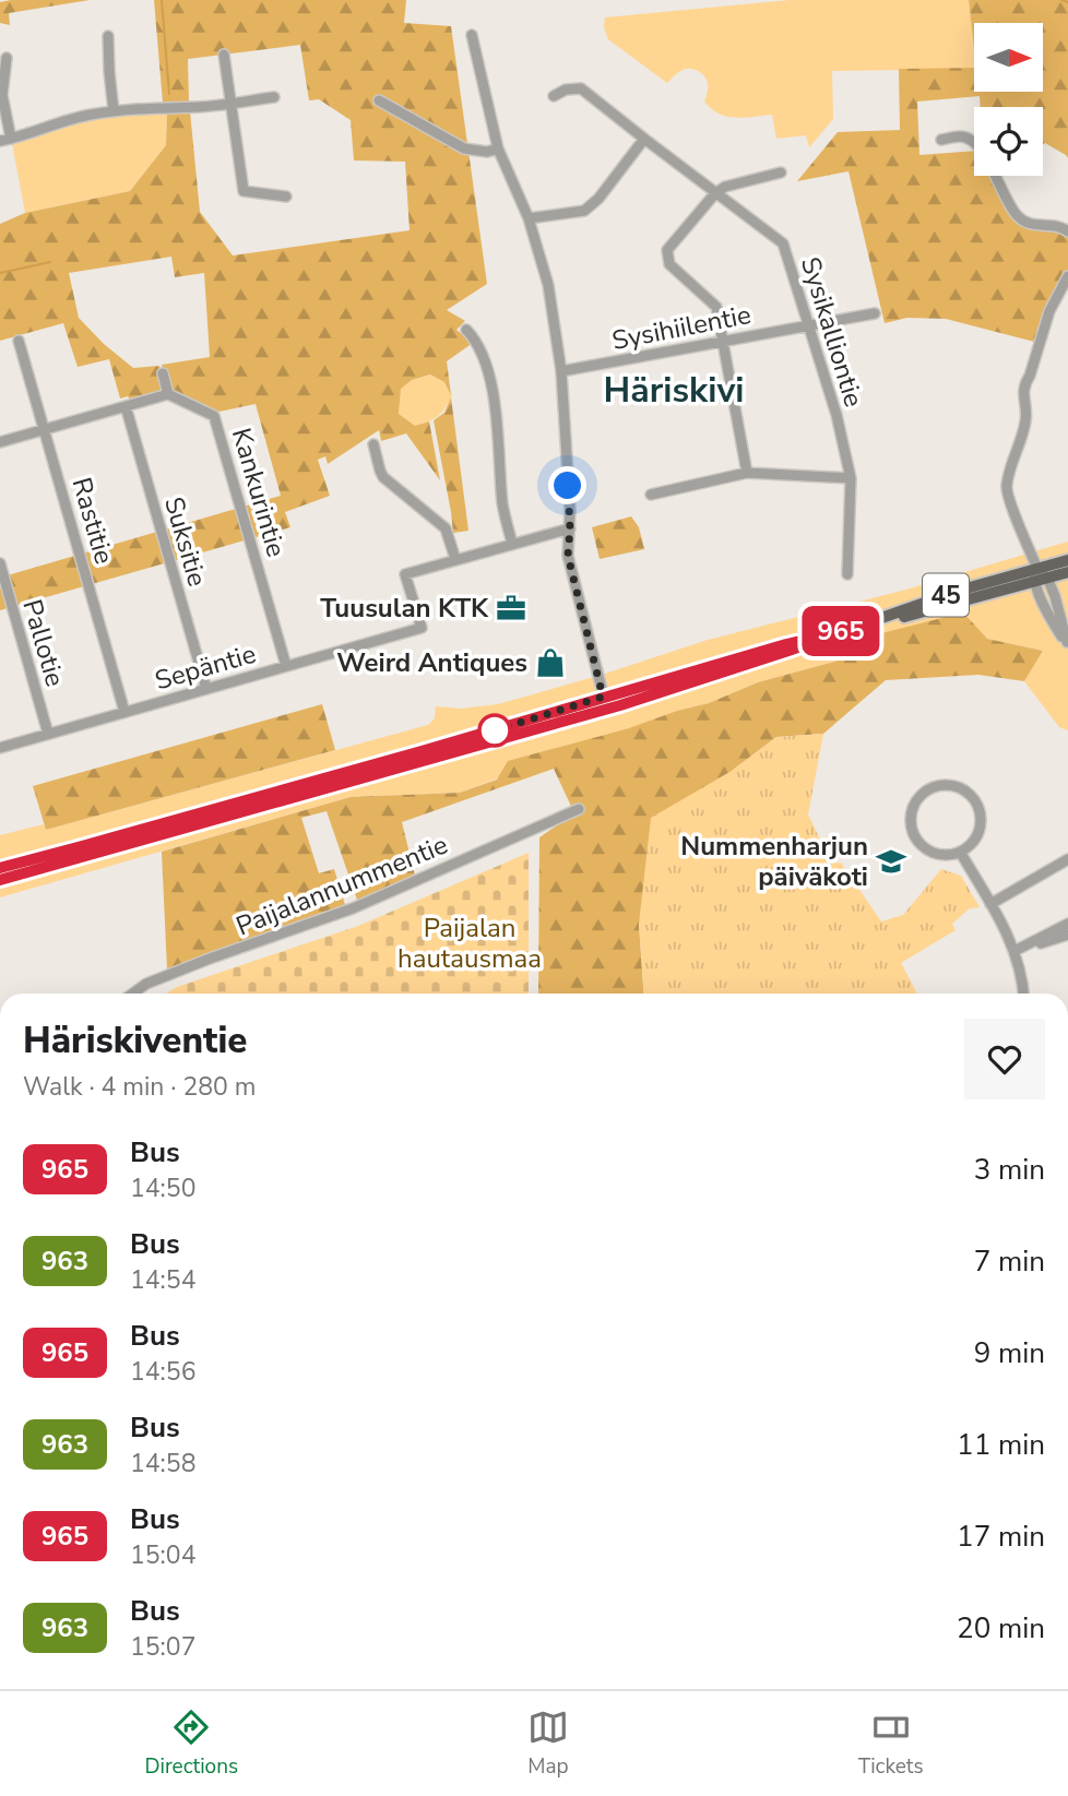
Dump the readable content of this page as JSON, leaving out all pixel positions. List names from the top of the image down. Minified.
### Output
{"streets":{"main road":["45"],"street":["Sysihiilentie","Sysikalliontie","Kankurintie","Rastitie","Suksitie","Pallotie","Sepäntie","Paijalannummentie"]},"crossings":[["Sysihiilentie","Sysikalliontie"],["Kankurintie","Sepäntie"],["Rastitie","Sepäntie"],["Suksitie","Sepäntie"],["Pallotie","Sepäntie"]],"districts":["Häriskivi"],"parks":["Paijalan hautausmaa"],"places":{"office":["Tuusulan KTK"],"shop":["Weird Antiques"],"school or university":["Nummenharjun päiväkoti"]},"lines":["bus line 965"],"north":"right","page":{"on_map":"965","heading":["Häriskiventie","Walk · 4 min · 280 m"],"list":[{"mark":"965","name":"Bus","note":"14:50","value":"3 min"},{"mark":"963","name":"Bus","note":"14:54","value":"7 min"},{"mark":"965","name":"Bus","note":"14:56","value":"9 min"},{"mark":"963","name":"Bus","note":"14:58","value":"11 min"},{"mark":"965","name":"Bus","note":"15:04","value":"17 min"},{"mark":"963","name":"Bus","note":"15:07","value":"20 min"}],"tabs":["Directions","Map","Tickets"]}}
